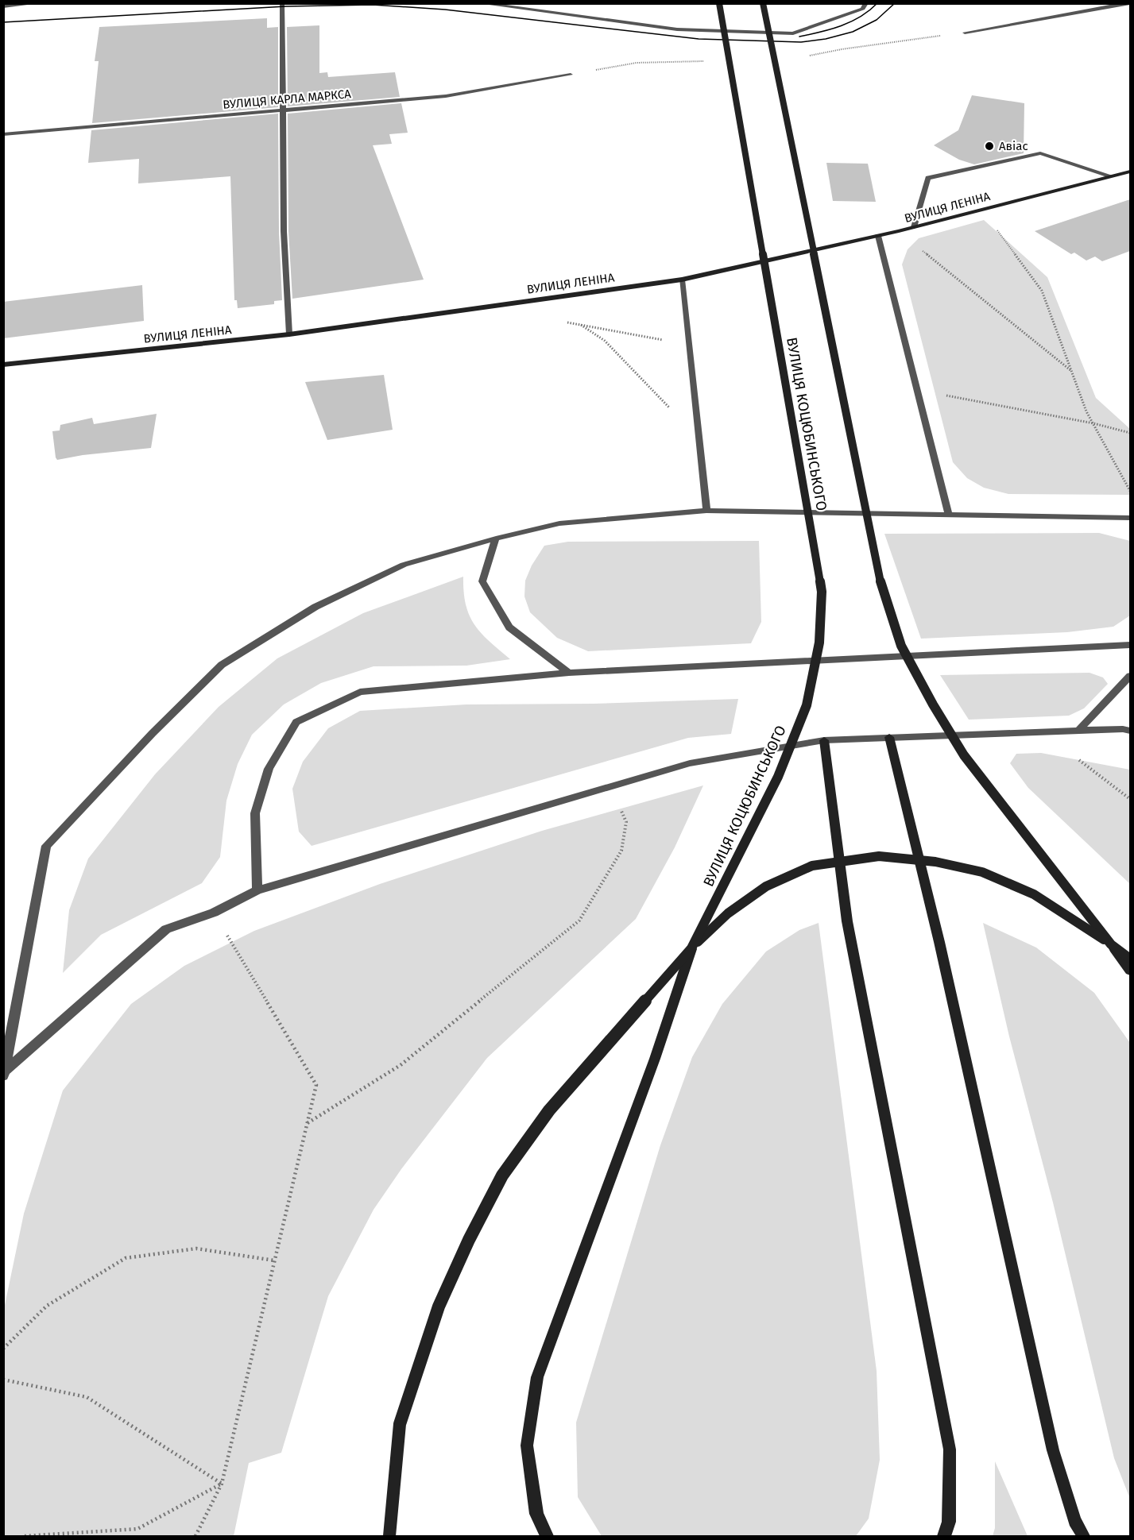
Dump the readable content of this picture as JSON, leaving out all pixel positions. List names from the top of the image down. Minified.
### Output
{"streets":{"street":["ВУЛИЦЯ КАРЛА МАРКСА","ВУЛИЦЯ ЛЕНІНА","ВУЛИЦЯ КОЦЮБИНСЬКОГО"]},"places":["Авіас"]}
